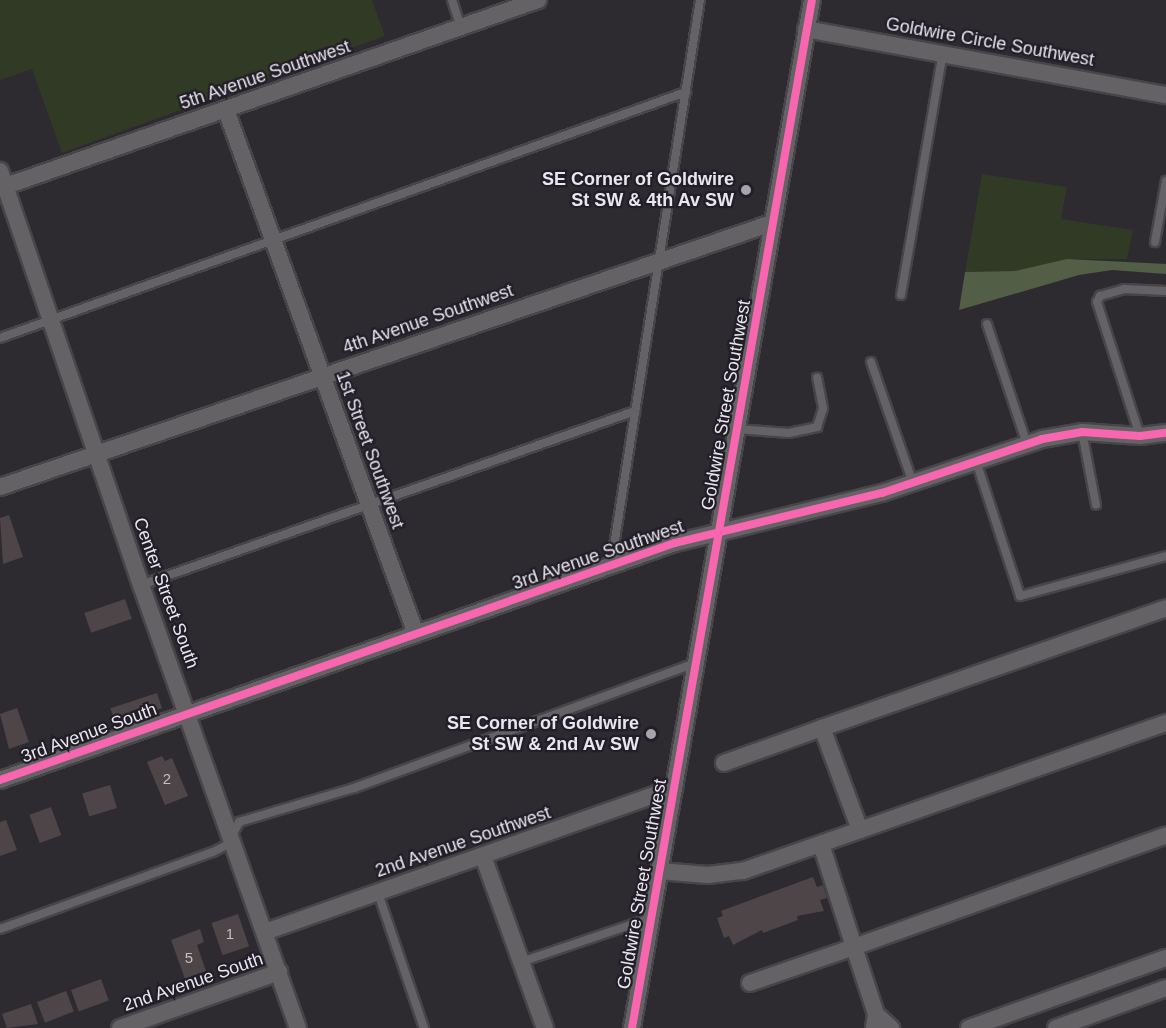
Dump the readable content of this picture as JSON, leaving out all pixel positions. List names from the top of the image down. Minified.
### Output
{"streets":{"street":["Goldwire Circle Southwest","5th Avenue Southwest","4th Avenue Southwest","Goldwire Street Southwest","1st Street Southwest","3rd Avenue Southwest","Center Street South","3rd Avenue South","2nd Avenue Southwest","2nd Avenue South"]},"crossings":[["Goldwire Circle Southwest","Goldwire Street Southwest"],["5th Avenue Southwest","1st Street Southwest"],["5th Avenue Southwest","Center Street South"],["4th Avenue Southwest","Goldwire Street Southwest"],["4th Avenue Southwest","1st Street Southwest"],["4th Avenue Southwest","Center Street South"],["Goldwire Street Southwest","3rd Avenue Southwest"],["Goldwire Street Southwest","2nd Avenue Southwest"],["1st Street Southwest","3rd Avenue Southwest"],["3rd Avenue Southwest","Center Street South"],["3rd Avenue Southwest","3rd Avenue South"],["Center Street South","3rd Avenue South"],["Center Street South","2nd Avenue Southwest"],["Center Street South","2nd Avenue South"]],"places":["SE Corner of Goldwire St SW & 4th Av SW","SE Corner of Goldwire St SW & 2nd Av SW"],"house_numbers":["2","1","5"]}
